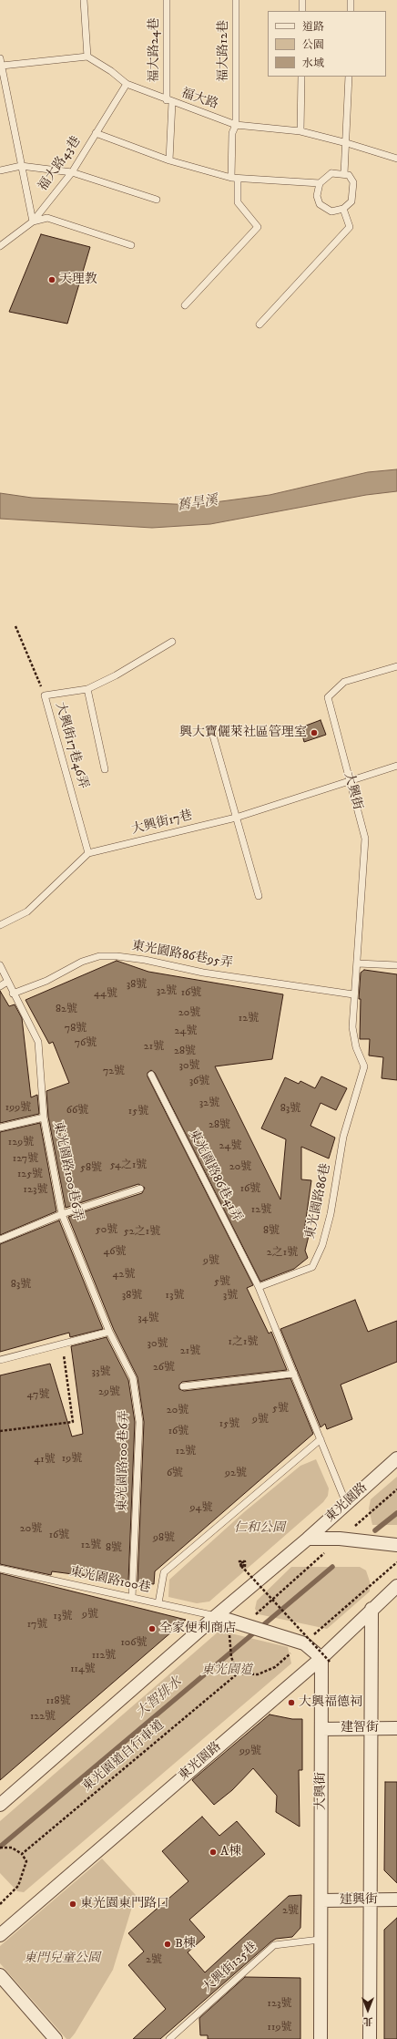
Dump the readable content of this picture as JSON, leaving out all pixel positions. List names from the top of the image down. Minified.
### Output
{"streets":{"street":["大興街","東光園路","建智街","建興街"],"lane":["福大路24巷","福大路12巷","福大路","福大路43巷","大興街17巷46弄","大興街17巷","東光園路86巷95弄","東光園路100巷6弄","東光園路86巷41弄","東光園路86巷","東光園路100巷","大興街125巷"],"path":["東光園道自行車道"]},"crossings":[["福大路24巷","福大路"],["福大路12巷","福大路"],["福大路","福大路43巷"],["大興街17巷46弄","大興街17巷"],["大興街","大興街17巷"],["大興街","東光園路86巷"],["大興街","東光園路"],["大興街","建智街"],["大興街","建興街"],["大興街","大興街125巷"],["東光園路86巷95弄","東光園路100巷6弄"],["東光園路86巷95弄","東光園路86巷"],["東光園路100巷6弄","東光園路100巷"],["東光園路86巷41弄","東光園路86巷"],["東光園路","東光園路100巷"]],"water":["舊旱溪","大智排水"],"parks":["仁和公園","東光園道","東門兒童公園"],"places":["天理教","興大寶儷萊社區管理室","全家便利商店","大興福德祠","A棟","東光園東門路口","B棟"],"house_numbers":["38號","32號","16號","44號","82號","20號","12號","78號","24號","76號","21號","28號","30號","72號","36號","32號","199號","83號","66號","15號","28號","129號","24號","127號","54之1號","20號","58號","125號","16號","123號","12號","50號","8號","52之1號","46號","2之1號","9號","42號","5號","83號","38號","13號","3號","34號","1之1號","30號","21號","26號","33號","29號","47號","5號","20號","9號","15號","16號","12號","19號","41號","6號","92號","94號","20號","16號","98號","12號","8號","9號","13號","17號","106號","112號","114號","118號","122號","99號","2號","2號","123號","119號"],"legend":["道路","公園","水域"],"north":"bottom"}
